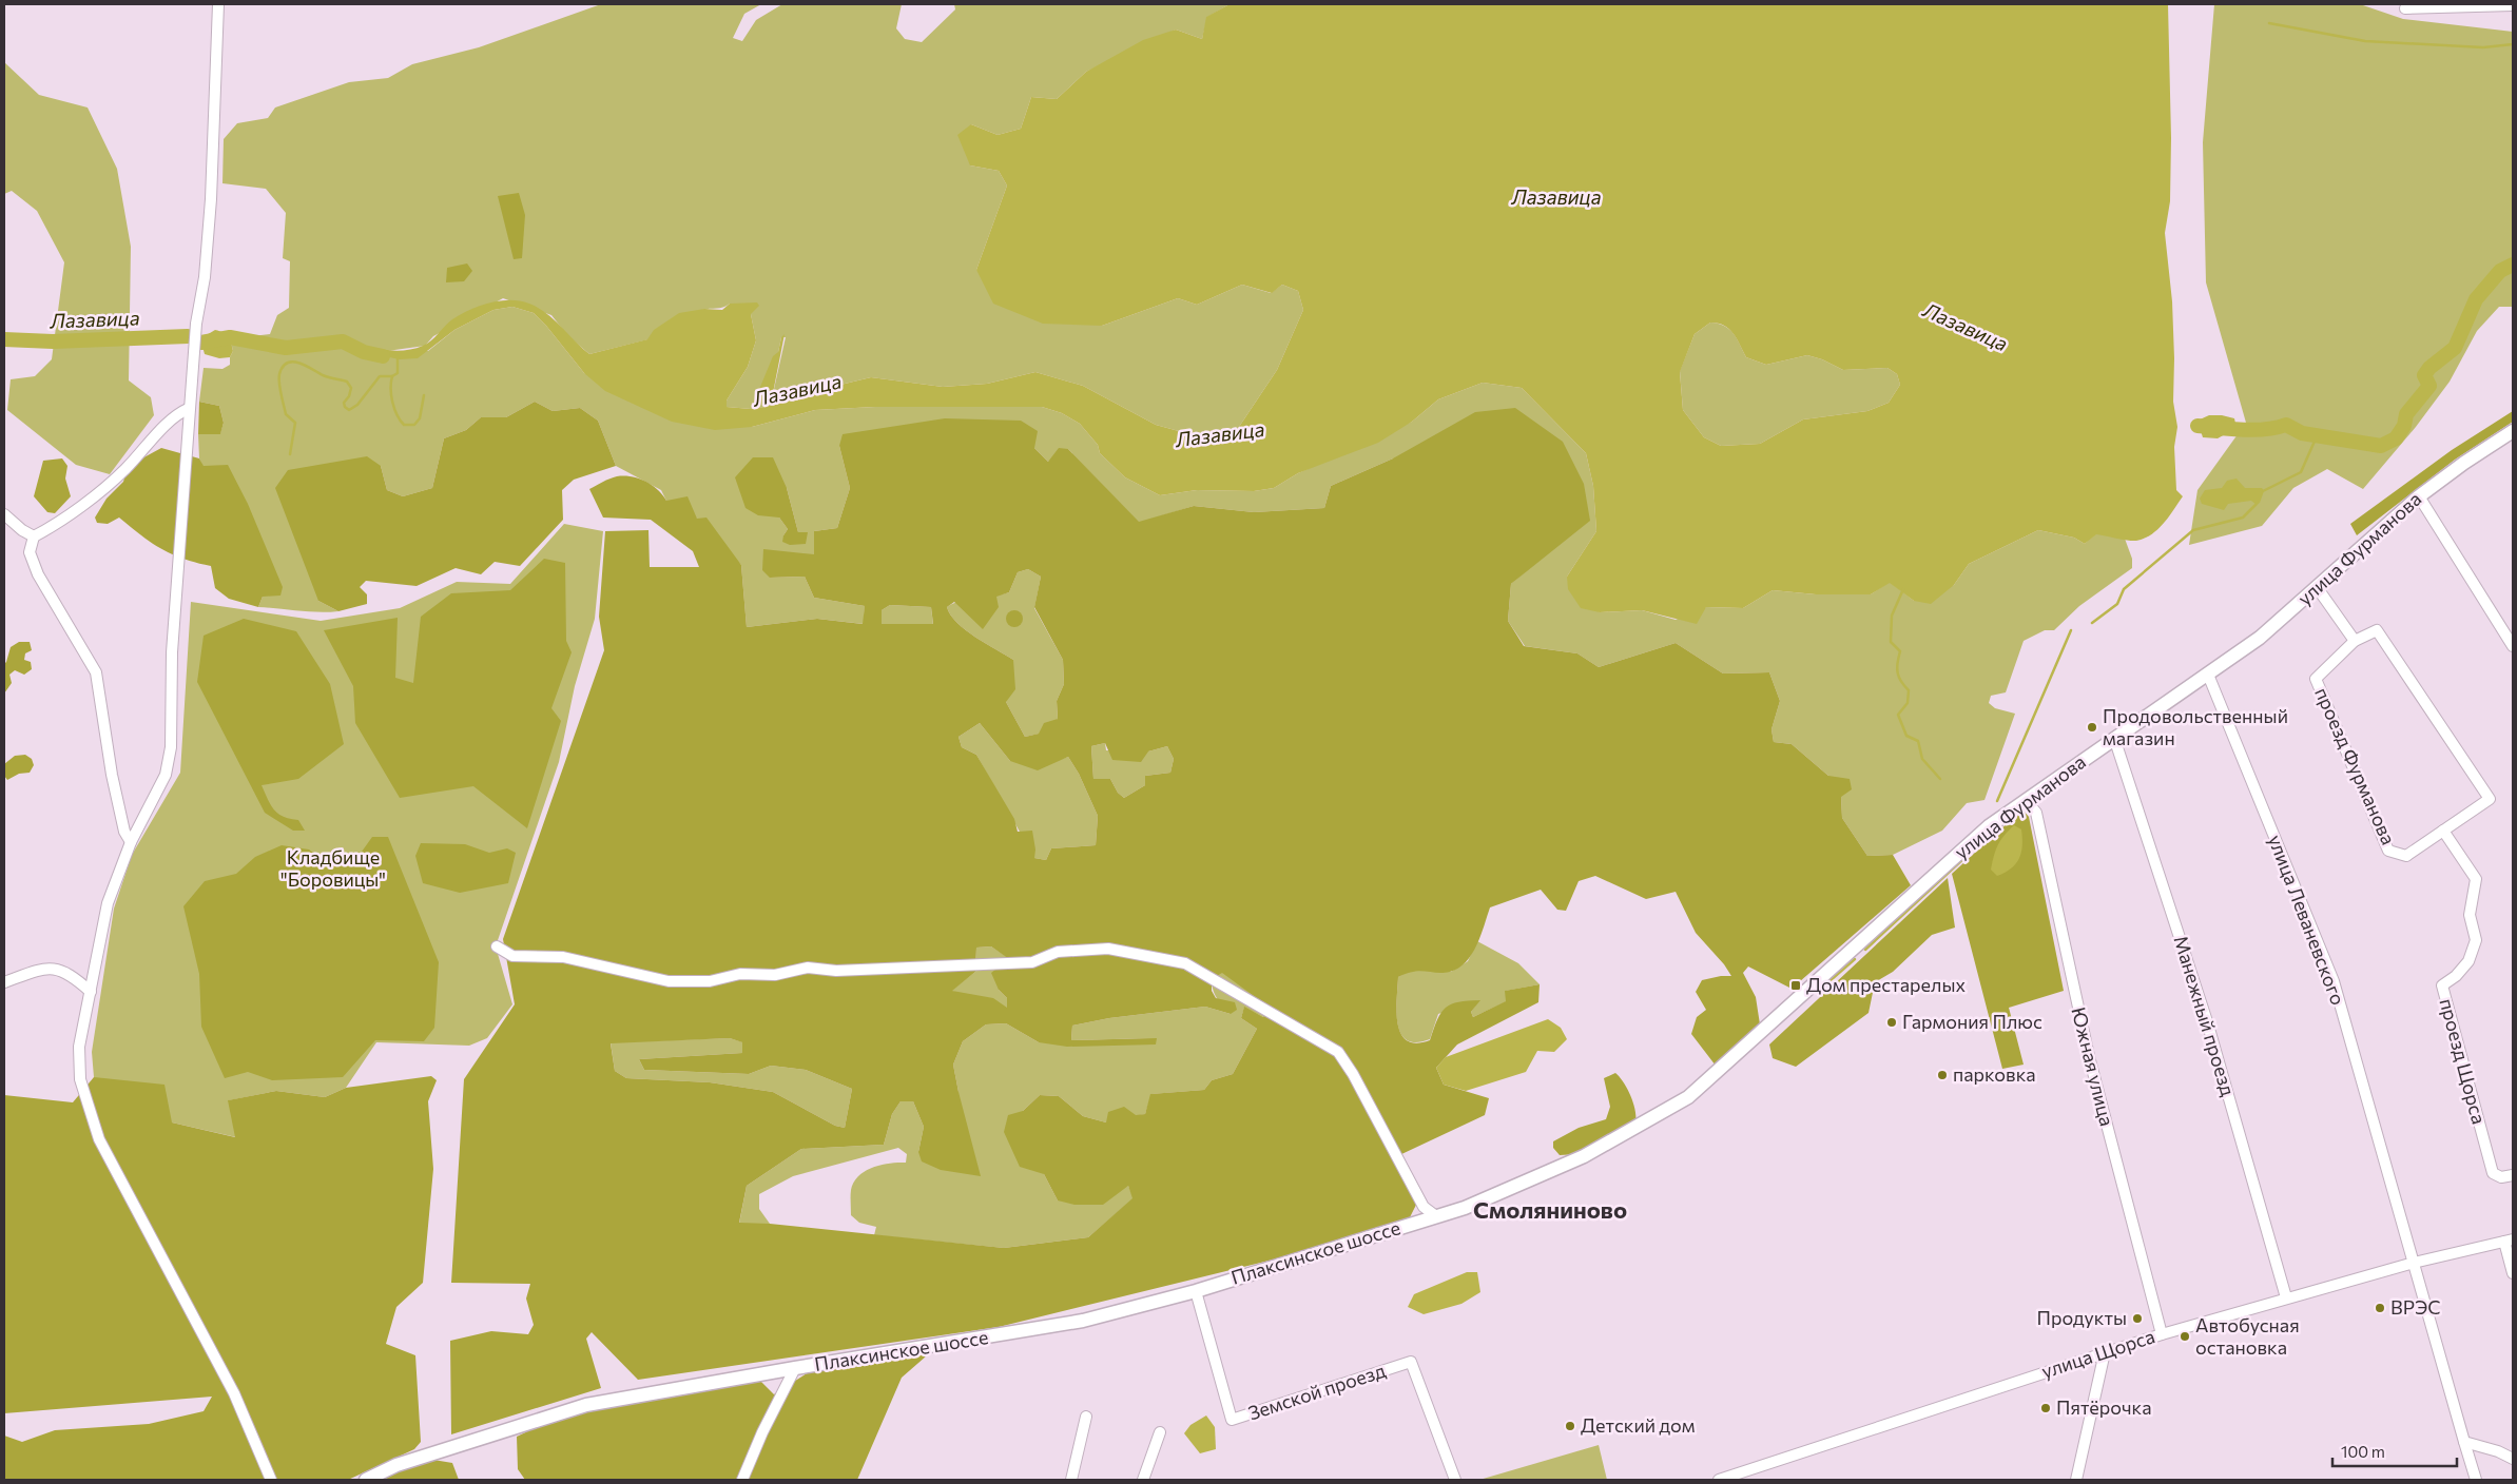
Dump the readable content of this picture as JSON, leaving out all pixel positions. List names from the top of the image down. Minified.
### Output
{"streets":{"main road":["улица Фурманова","Плаксинское шоссе"],"street":["проезд Фурманова","улица Леваневского","Манежный проезд","проезд Щорса","Южная улица","улица Щорса","Земской проезд"]},"crossings":[["улица Фурманова","улица Леваневского"],["улица Фурманова","Манежный проезд"],["улица Фурманова","Южная улица"],["улица Фурманова","Плаксинское шоссе"],["проезд Фурманова","проезд Щорса"],["улица Леваневского","улица Щорса"],["Манежный проезд","улица Щорса"],["Южная улица","улица Щорса"],["Плаксинское шоссе","Земской проезд"]],"districts":["Смоляниново"],"water":["Лазавица"],"parks":["Кладбище \"Боровицы\""],"places":{"other":["Продовольственный магазин","Гармония Плюс","парковка","ВРЭС","Продукты","Автобусная остановка","Пятёрочка","Детский дом"],"transit":["Дом престарелых"]},"scale_bar":"100 m"}
